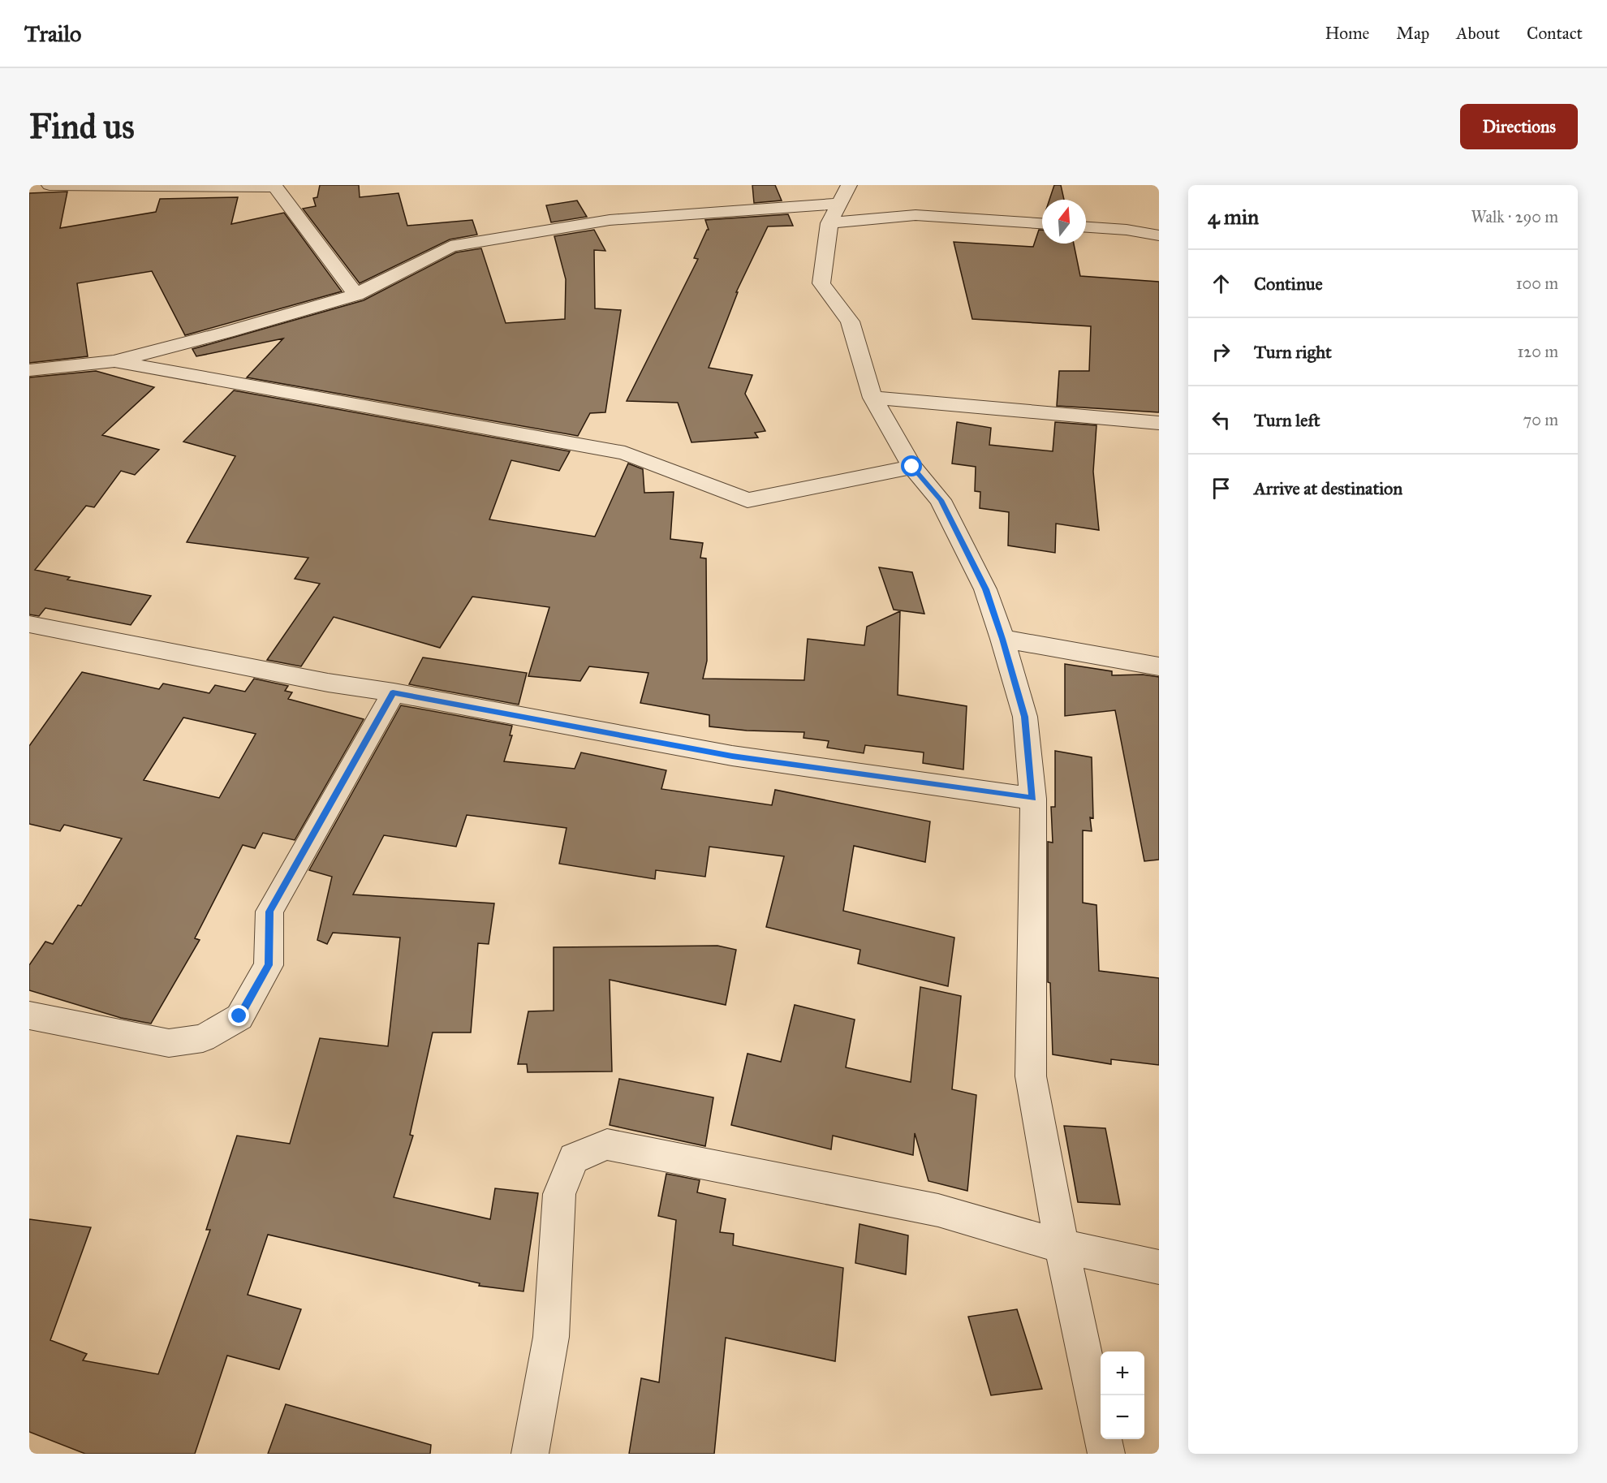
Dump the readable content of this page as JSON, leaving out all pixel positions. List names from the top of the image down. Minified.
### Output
{"north":"top","page":{"header":"Trailo","nav":["Home","Map","About","Contact"],"buttons":"Directions","title":"Find us","heading":["4 min","Walk · 290 m"],"list":[["Continue","100 m"],["Turn right","120 m"],["Turn left","70 m"],"Arrive at destination"],"map_buttons":["+","−"]}}
